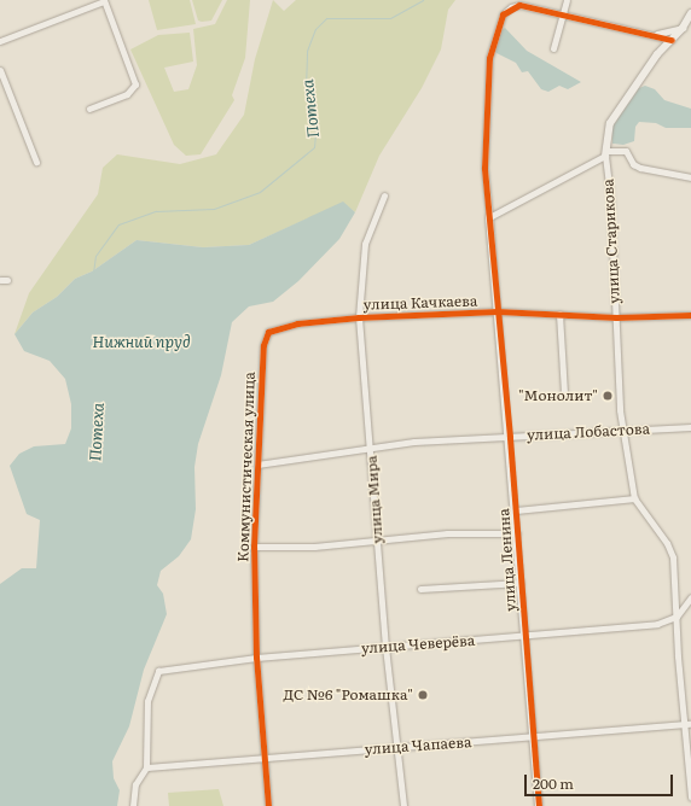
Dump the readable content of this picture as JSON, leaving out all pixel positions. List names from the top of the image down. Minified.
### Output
{"streets":{"street":["улица Старикова","улица Качкаева","улица Лобастова","Коммунистическая улица","улица Мира","улица Ленина","улица Чеверёва","улица Чапаева"]},"crossings":[["улица Старикова","улица Качкаева"],["улица Старикова","улица Лобастова"],["улица Старикова","улица Чеверёва"],["улица Старикова","улица Чапаева"],["улица Качкаева","Коммунистическая улица"],["улица Качкаева","улица Мира"],["улица Качкаева","улица Ленина"],["улица Лобастова","Коммунистическая улица"],["улица Лобастова","улица Мира"],["улица Лобастова","улица Ленина"],["Коммунистическая улица","улица Чеверёва"],["Коммунистическая улица","улица Чапаева"],["улица Мира","улица Чеверёва"],["улица Мира","улица Чапаева"],["улица Ленина","улица Чеверёва"],["улица Ленина","улица Чапаева"],["улица Чеверёва","улица Чапаева"]],"water":["Потеха","Нижний пруд"],"places":["\"Монолит\"","ДС №6 \"Ромашка\""],"scale_bar":"200 m"}
